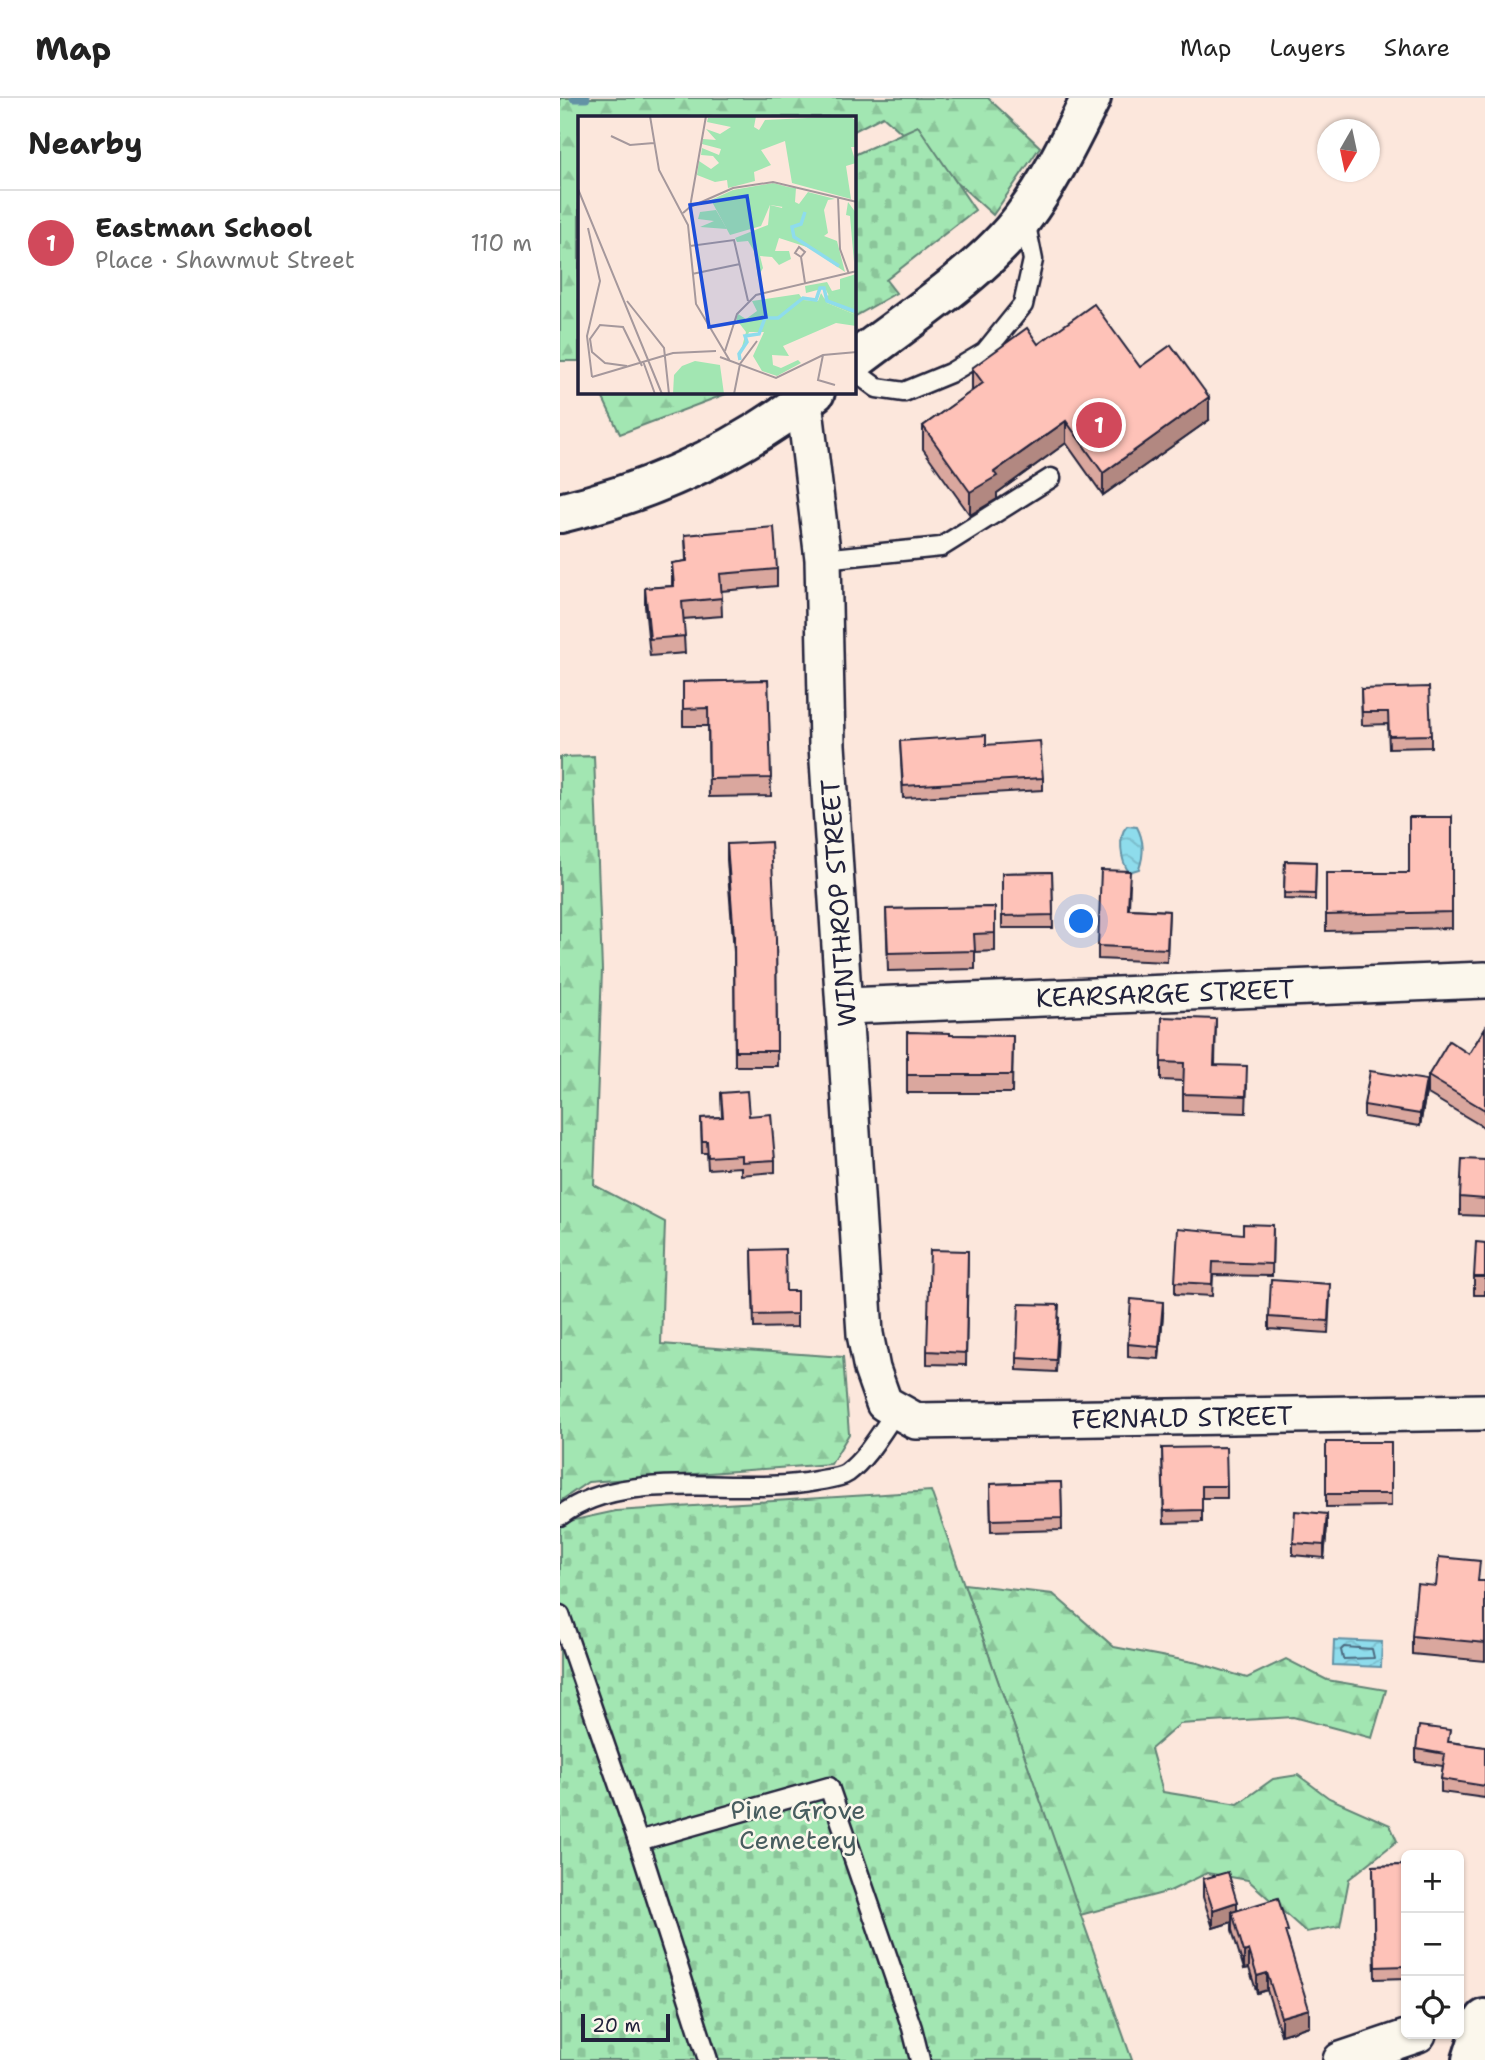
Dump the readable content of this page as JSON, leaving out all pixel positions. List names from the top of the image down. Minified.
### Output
{"streets":{"street":["WINTHROP STREET","KEARSARGE STREET","FERNALD STREET"]},"crossings":[["WINTHROP STREET","KEARSARGE STREET"],["WINTHROP STREET","FERNALD STREET"]],"parks":["Pine Grove Cemetery"],"scale_bar":"20 m","north":"bottom","page":{"header":"Map","nav":["Map","Layers","Share"],"heading":"Nearby","list":[{"mark":"1","name":"Eastman School","note":"Place · Shawmut Street","value":"110 m"}],"pins":"1","map_buttons":["+","−"],"scale":"20 m"}}
